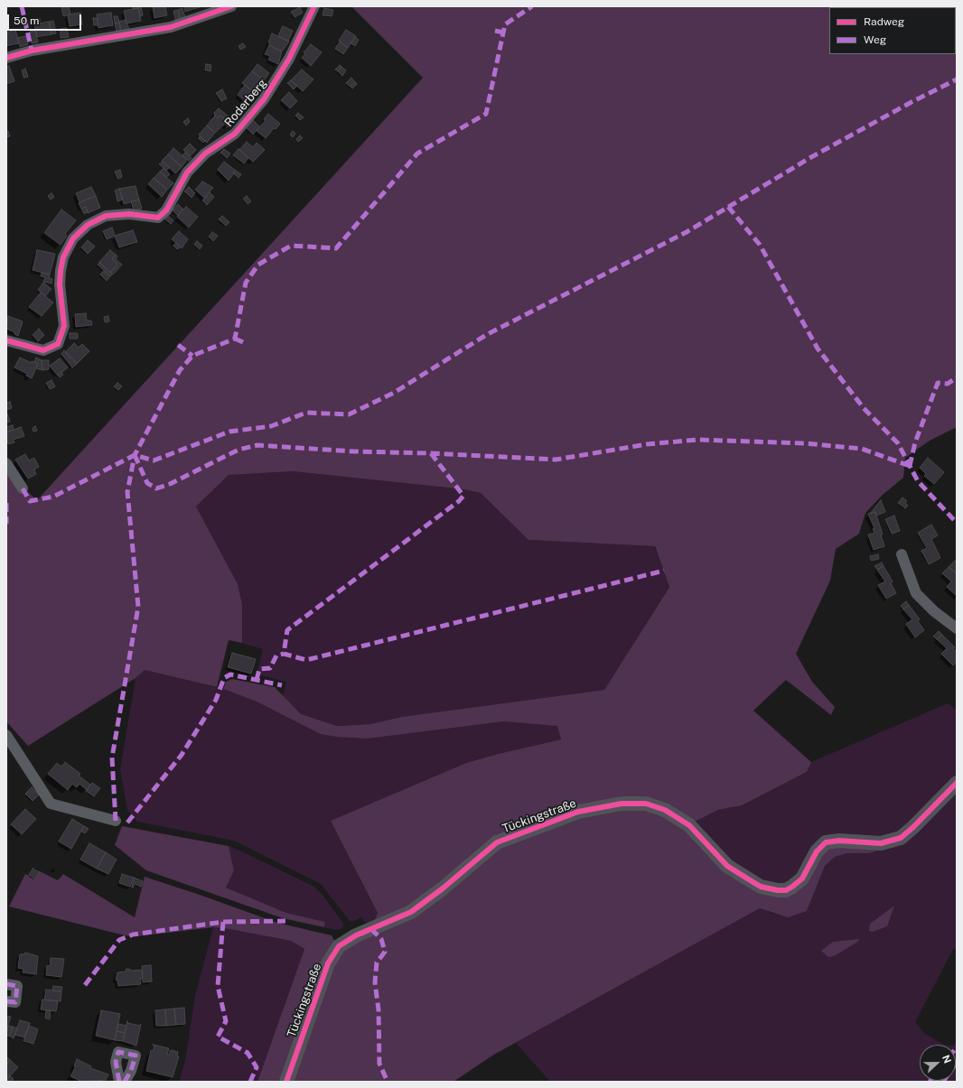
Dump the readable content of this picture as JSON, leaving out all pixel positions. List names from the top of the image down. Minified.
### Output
{"streets":{"street":["Roderberg","Tückingstraße"]},"legend":["Radweg","Weg"],"scale_bar":"50 m","north":"right"}
